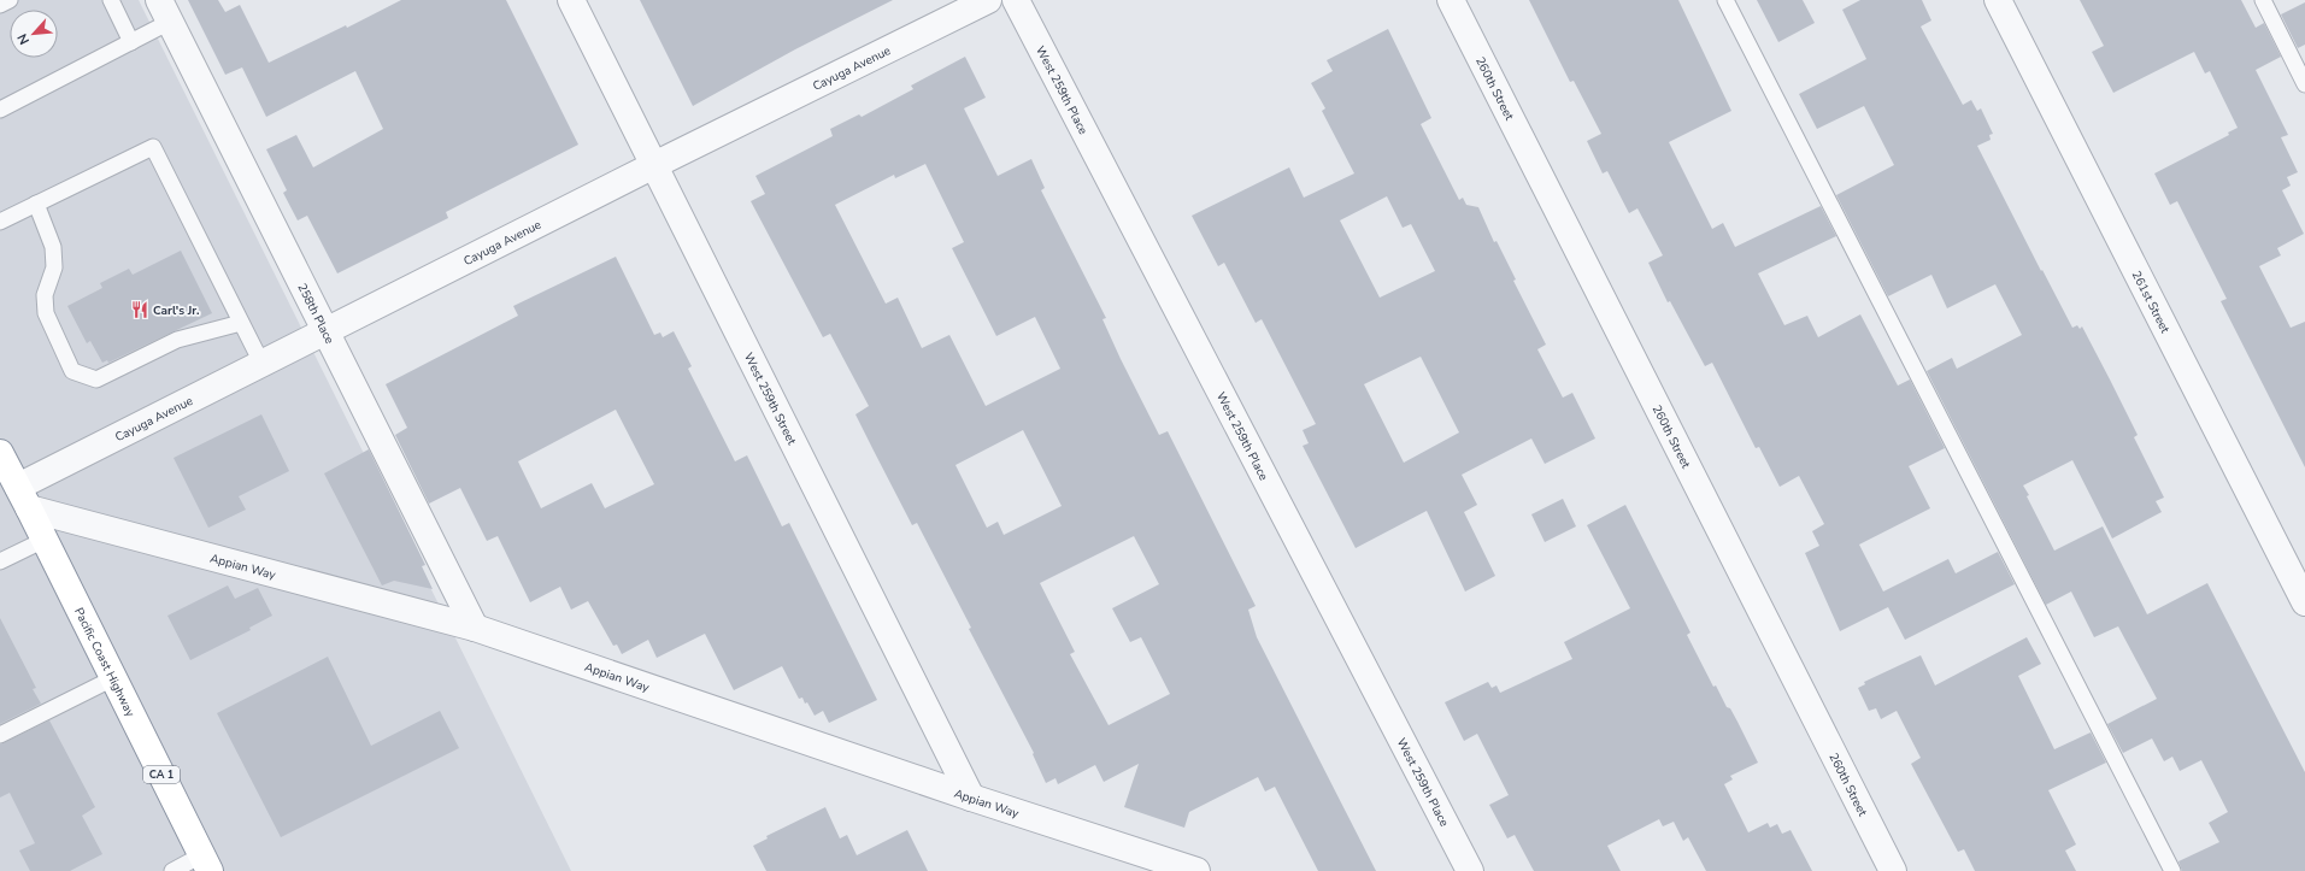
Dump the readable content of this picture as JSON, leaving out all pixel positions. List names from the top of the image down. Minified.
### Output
{"streets":{"highway":["Pacific Coast Highway","CA 1"],"street":["Cayuga Avenue","260th Street","West 259th Place","261st Street","258th Place","West 259th Street","Appian Way"]},"crossings":[["Cayuga Avenue","258th Place"],["Cayuga Avenue","West 259th Street"],["Cayuga Avenue","Appian Way"],["Cayuga Avenue","Pacific Coast Highway"],["258th Place","Appian Way"],["West 259th Street","Appian Way"],["Appian Way","Pacific Coast Highway"]],"places":{"restaurant":["Carl's Jr."]},"north":"bottom left"}
